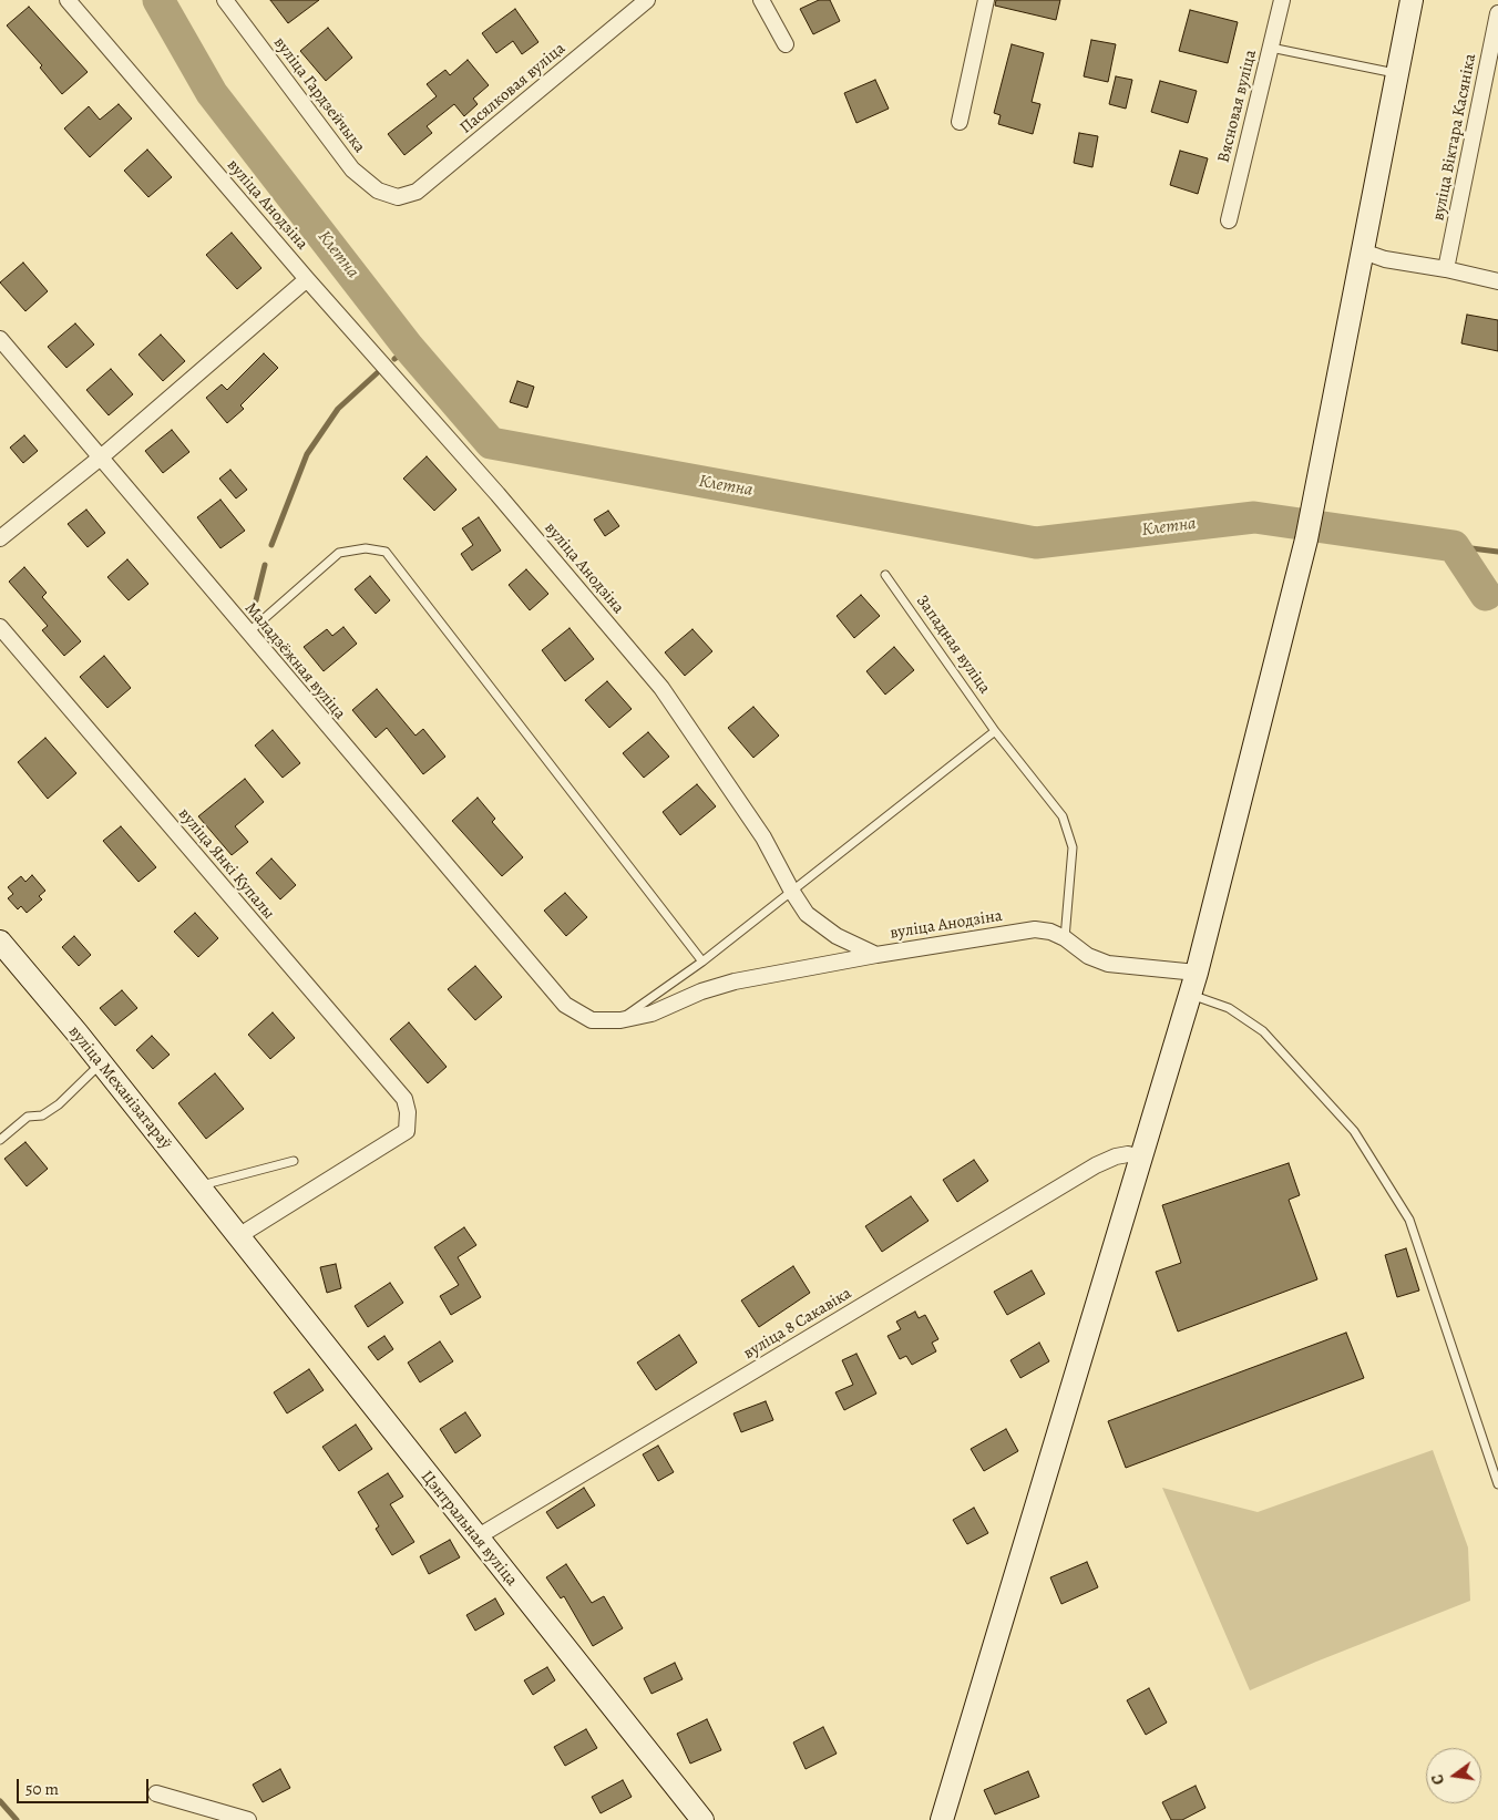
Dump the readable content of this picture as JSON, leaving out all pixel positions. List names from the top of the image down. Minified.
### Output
{"streets":{"street":["Пасялковая вуліца","вуліца Гардзейчыка","Вясновая вуліца","вуліца Віктара Касяніка","вуліца Анодзіна","Маладзёжная вуліца","вуліца Янкі Купалы","вуліца Механізатараў","вуліца 8 Сакавіка","Цэнтральная вуліца"],"lane":["Западная вуліца"]},"crossings":[["Пасялковая вуліца","вуліца Гардзейчыка"],["вуліца Анодзіна","Западная вуліца"],["вуліца Янкі Купалы","вуліца Механізатараў"],["вуліца Янкі Купалы","Цэнтральная вуліца"],["вуліца Механізатараў","Цэнтральная вуліца"],["вуліца 8 Сакавіка","Цэнтральная вуліца"]],"water":["Клетна"],"scale_bar":"50 m","north":"left"}
